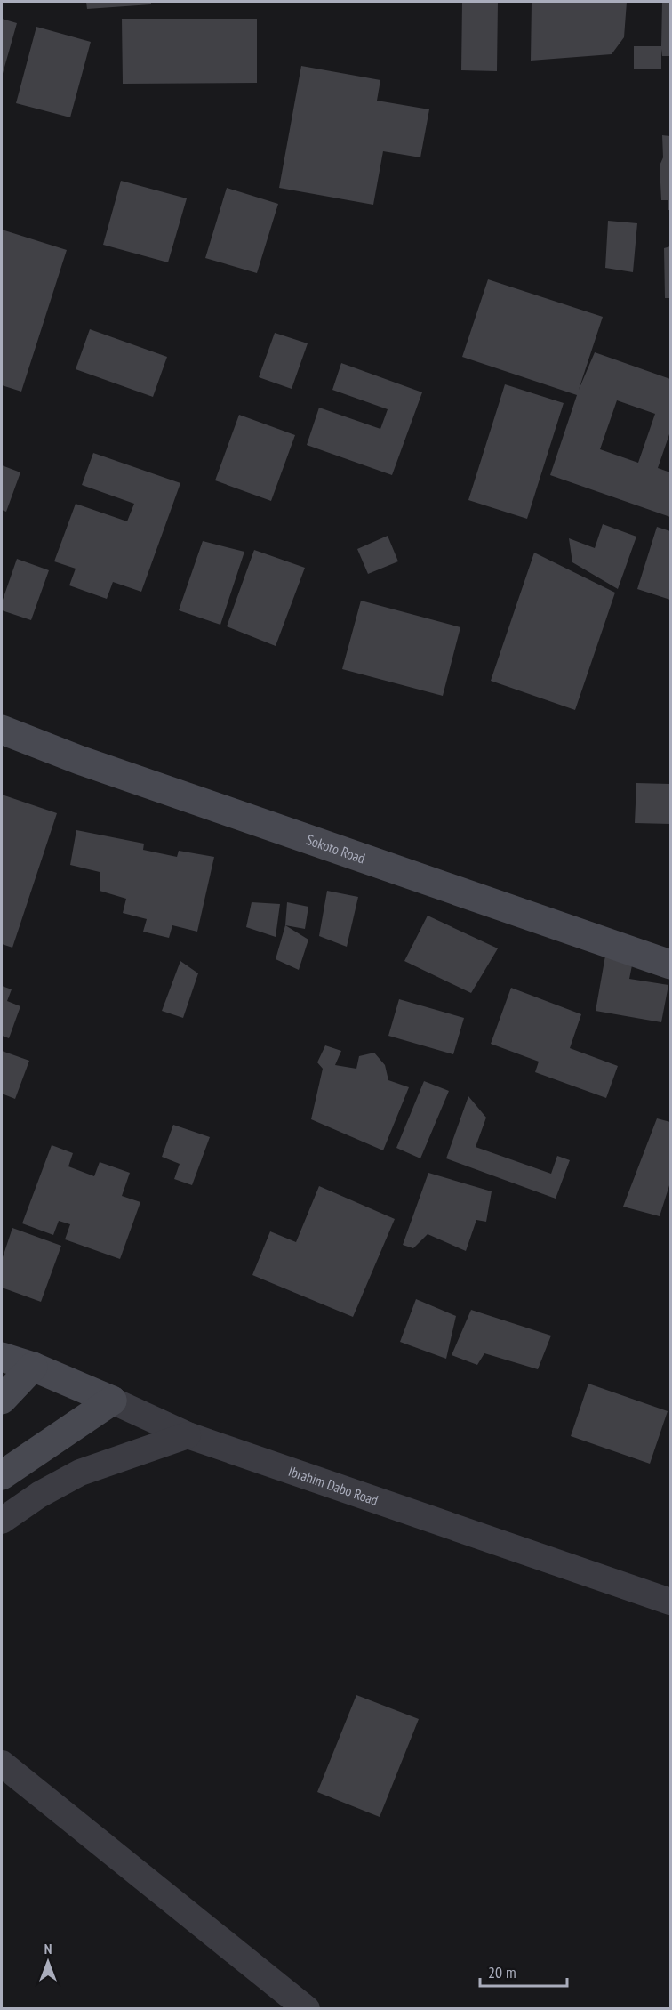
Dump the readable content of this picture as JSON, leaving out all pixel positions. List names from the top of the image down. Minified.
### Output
{"streets":{"street":["Sokoto Road","Ibrahim Dabo Road"]},"scale_bar":"20 m","north":"top"}
